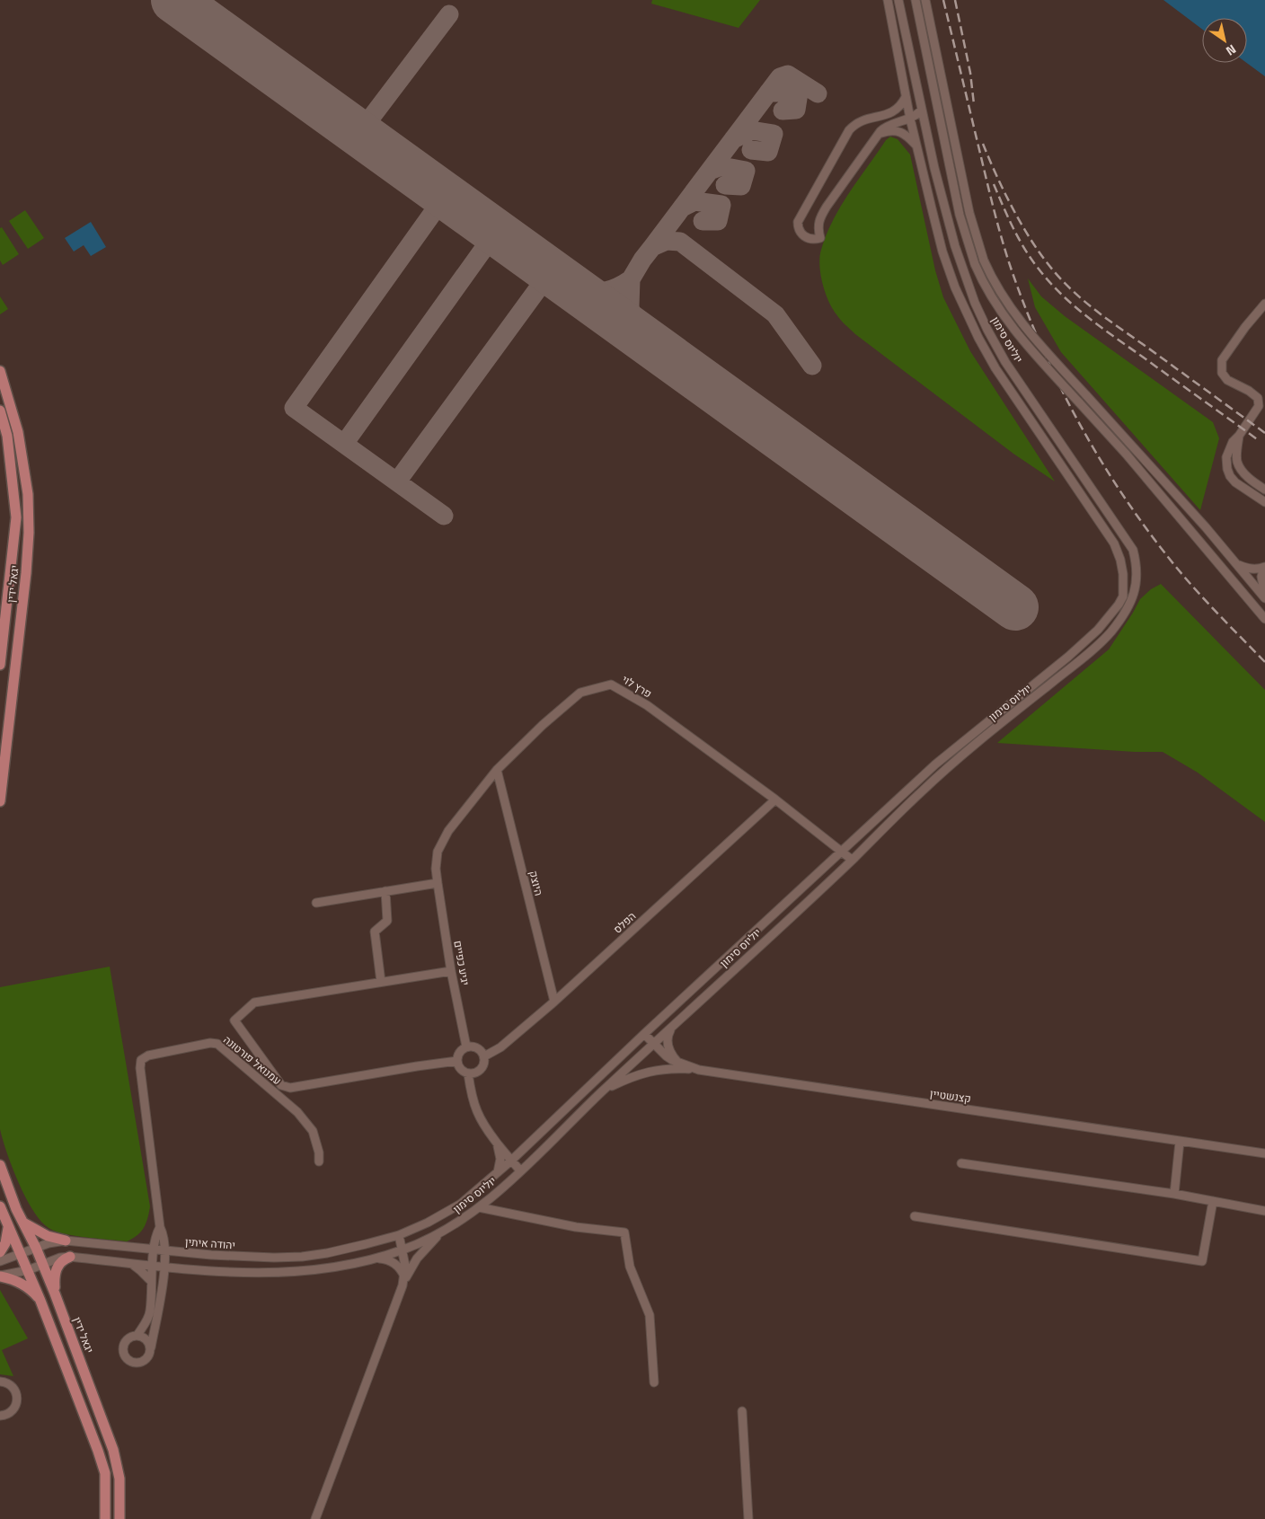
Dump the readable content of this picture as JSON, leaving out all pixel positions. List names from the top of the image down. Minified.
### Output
{"streets":{"main road":["יגאל ידין"],"street":["יוליוס סימון","פרץ לוי","היוצק","הפלס","יגיע כפיים","עמנואל פורטונה","קצנשטיין","יהודה איתין"]},"crossings":[["יוליוס סימון","פרץ לוי"],["יוליוס סימון","קצנשטיין"],["יוליוס סימון","יהודה איתין"],["יגאל ידין","יהודה איתין"],["פרץ לוי","היוצק"],["פרץ לוי","הפלס"],["פרץ לוי","יגיע כפיים"],["היוצק","הפלס"],["הפלס","יגיע כפיים"],["עמנואל פורטונה","יהודה איתין"]],"north":"bottom right"}
